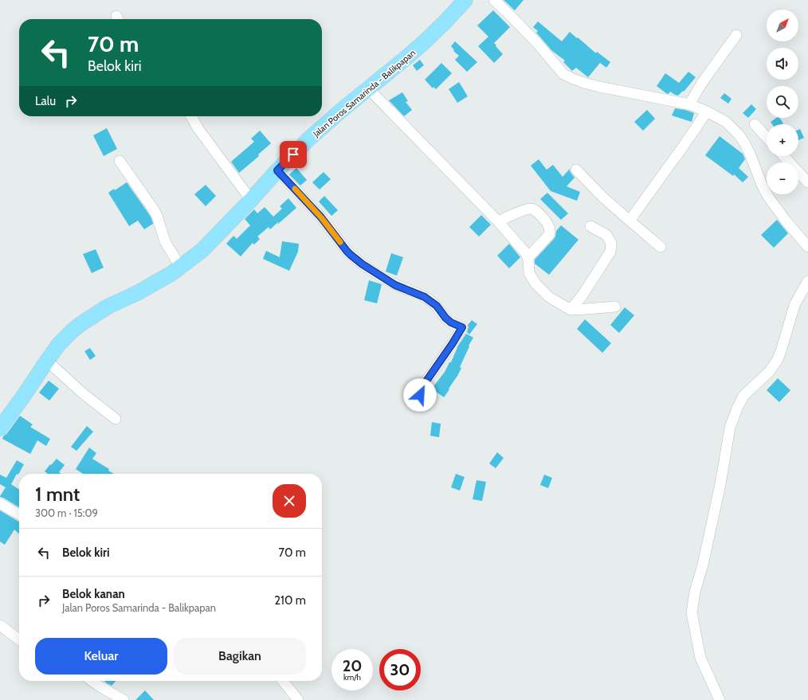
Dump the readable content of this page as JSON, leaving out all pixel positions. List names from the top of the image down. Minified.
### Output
{"streets":{"highway":["Jalan Poros Samarinda - Balikpapan"]},"north":"top right","page":{"map_buttons":["+","−"],"turn":["70 m","Belok kiri"],"then":"Lalu","heading":["1 mnt","300 m · 15:09"],"list":[{"name":"Belok kiri","value":"70 m"},{"name":"Belok kanan","note":"Jalan Poros Samarinda - Balikpapan","value":"210 m"}],"buttons":["Keluar","Bagikan"],"speed":"20 km/h","limit":"30"}}
